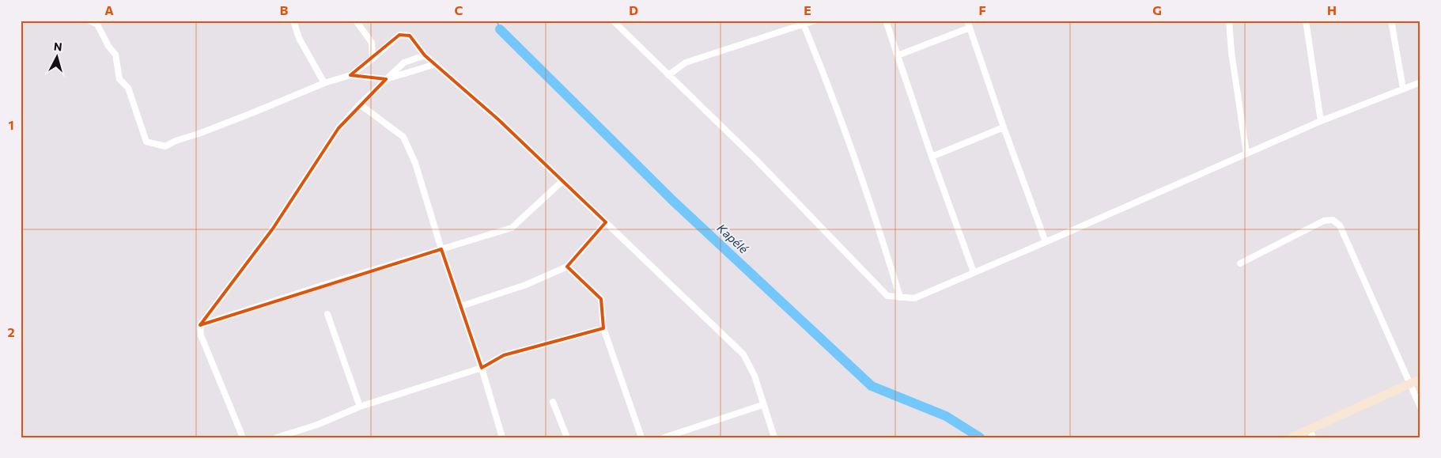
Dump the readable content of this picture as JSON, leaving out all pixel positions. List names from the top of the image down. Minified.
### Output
{"water":["Kapélé"],"north":"top","grid":{"columns":["A","B","C","D","E","F","G","H"],"rows":["1","2"]}}
